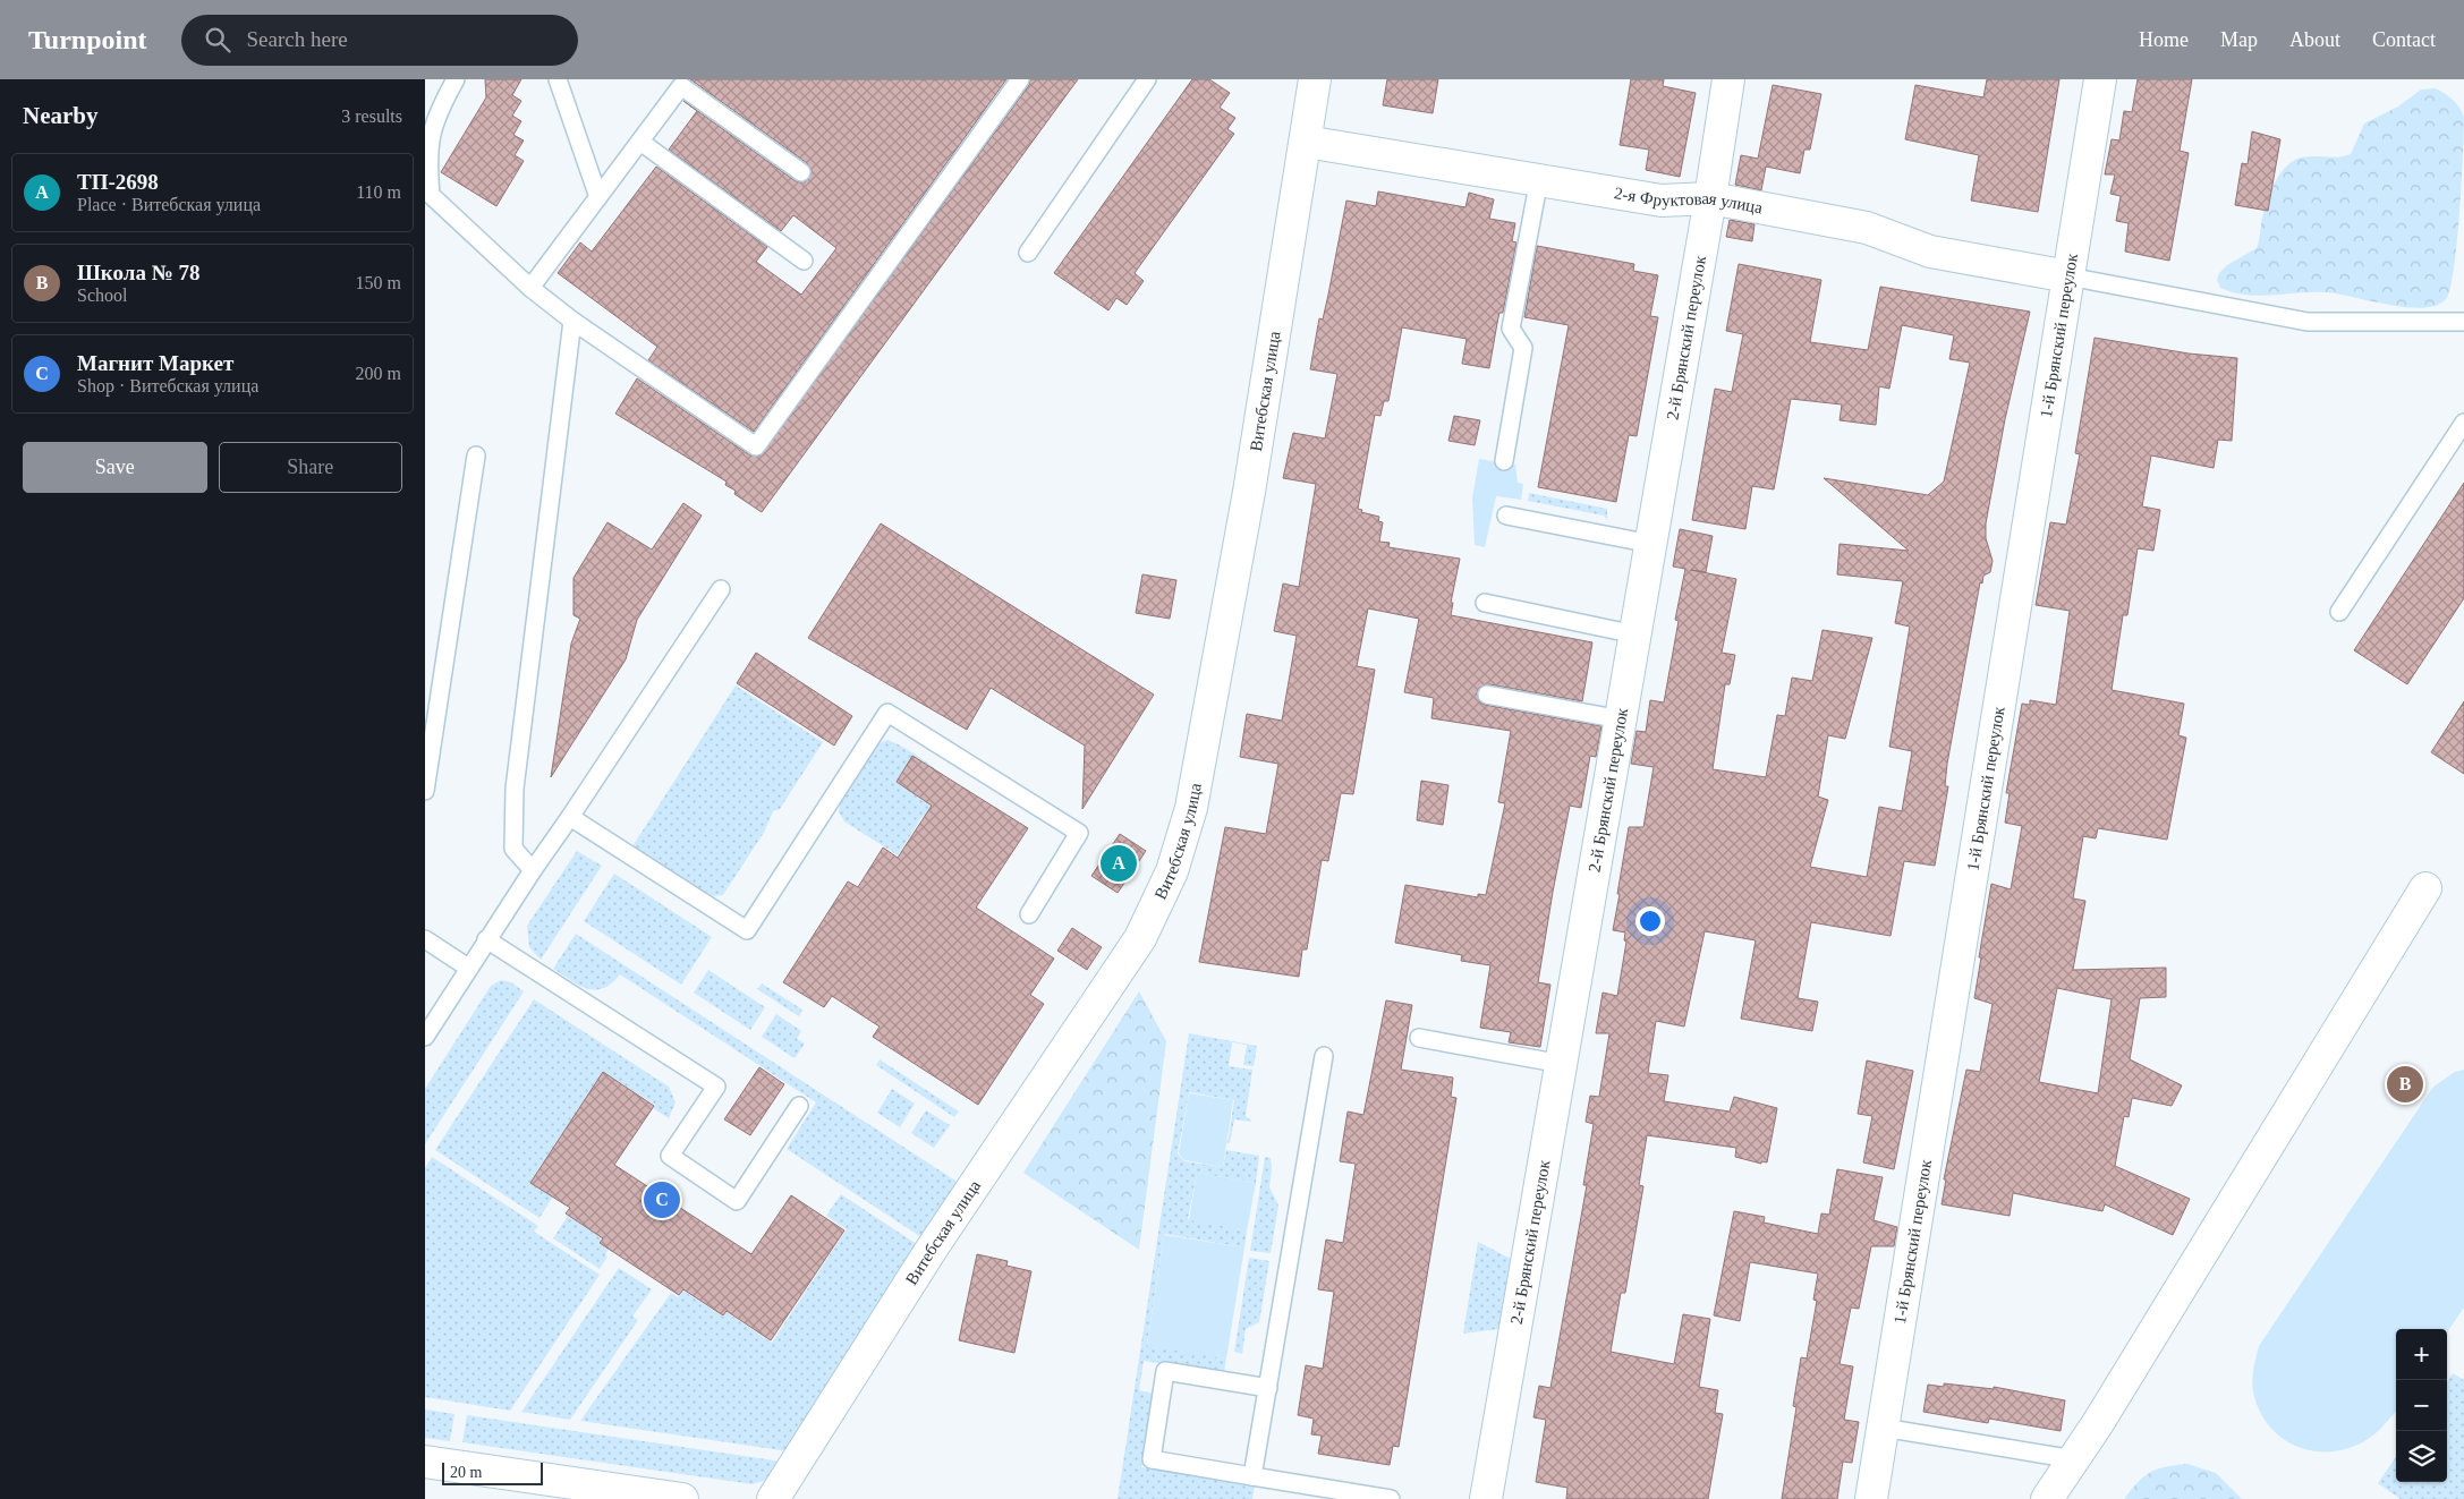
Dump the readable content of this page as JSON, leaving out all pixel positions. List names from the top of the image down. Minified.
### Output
{"streets":{"street":["2-я Фруктовая улица","1-й Брянский переулок","2-й Брянский переулок","Витебская улица"]},"crossings":[["2-я Фруктовая улица","1-й Брянский переулок"],["2-я Фруктовая улица","2-й Брянский переулок"],["2-я Фруктовая улица","Витебская улица"]],"scale_bar":"20 m","page":{"header":"Turnpoint","search":"Search here","nav":["Home","Map","About","Contact"],"heading":["Nearby","3 results"],"list":[{"mark":"A","name":"ТП-2698","note":"Place · Витебская улица","value":"110 m"},{"mark":"B","name":"Школа № 78","note":"School","value":"150 m"},{"mark":"C","name":"Магнит Маркет","note":"Shop · Витебская улица","value":"200 m"}],"buttons":["Save","Share"],"pins":["A","B","C"],"map_buttons":["+","−"],"scale":"20 m"}}
